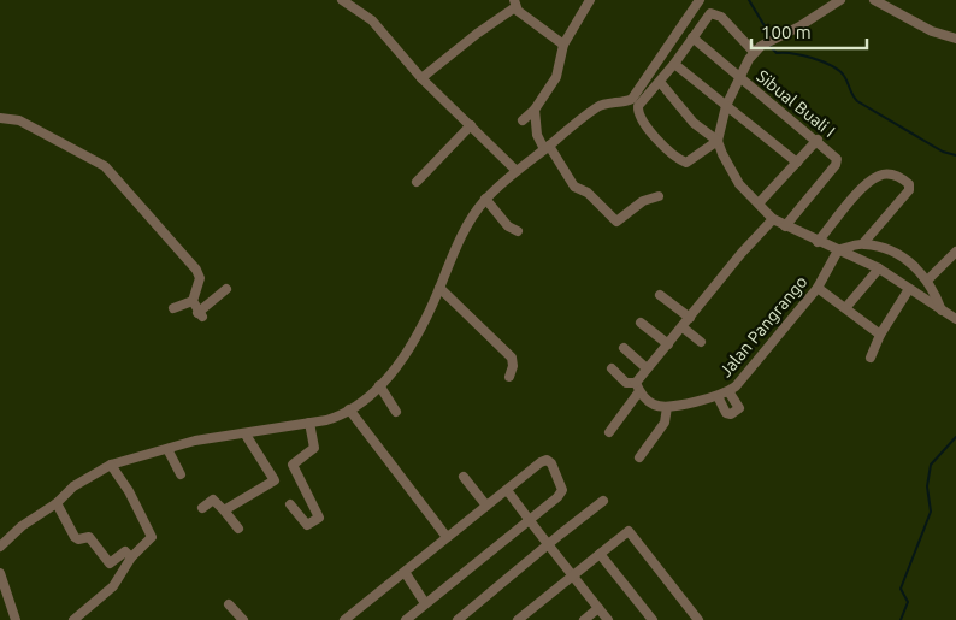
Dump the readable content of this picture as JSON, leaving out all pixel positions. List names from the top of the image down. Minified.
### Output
{"streets":{"street":["Sibual Buali I","Jalan Pangrango"]},"scale_bar":"100 m"}
